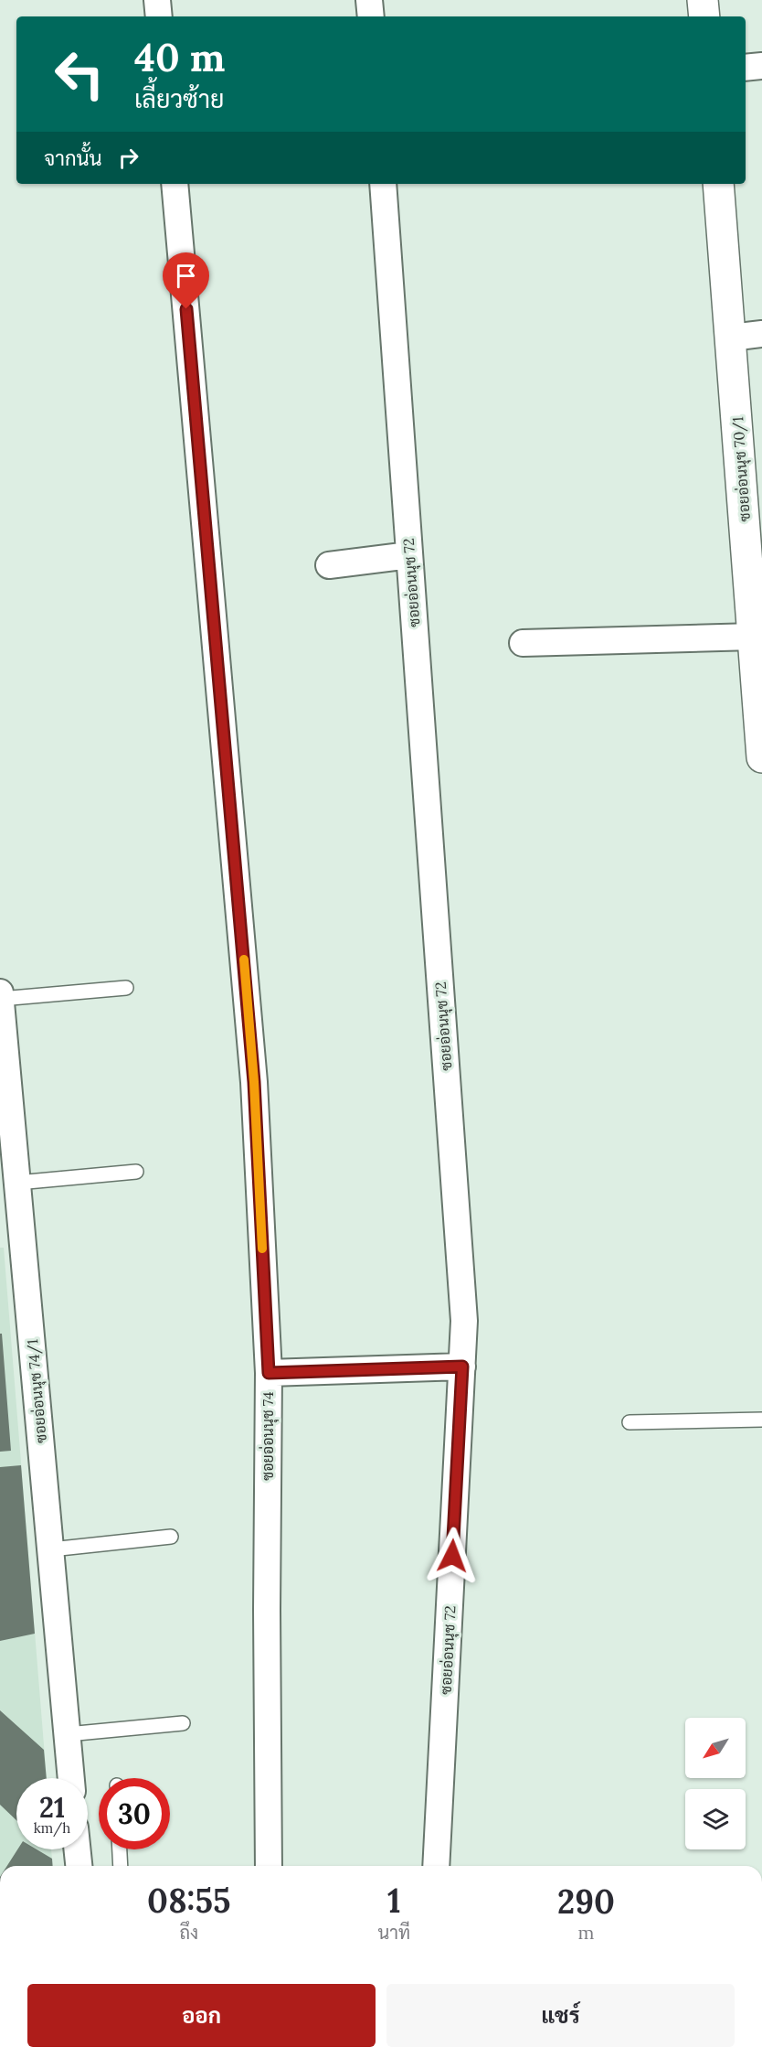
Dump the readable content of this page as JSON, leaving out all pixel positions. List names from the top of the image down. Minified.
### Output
{"streets":{"street":["ซอยอ่อนนุช 70/1","ซอยอ่อนนุช 72","ซอยอ่อนนุช 74/1","ซอยอ่อนนุช 74"]},"north":"bottom left","page":{"turn":["40 m","เลี้ยวซ้าย"],"then":"จากนั้น","speed":"21 km/h","limit":"30","eta":["08:55","ถึง","1","นาที","290","m"],"buttons":["ออก","แชร์"]}}
